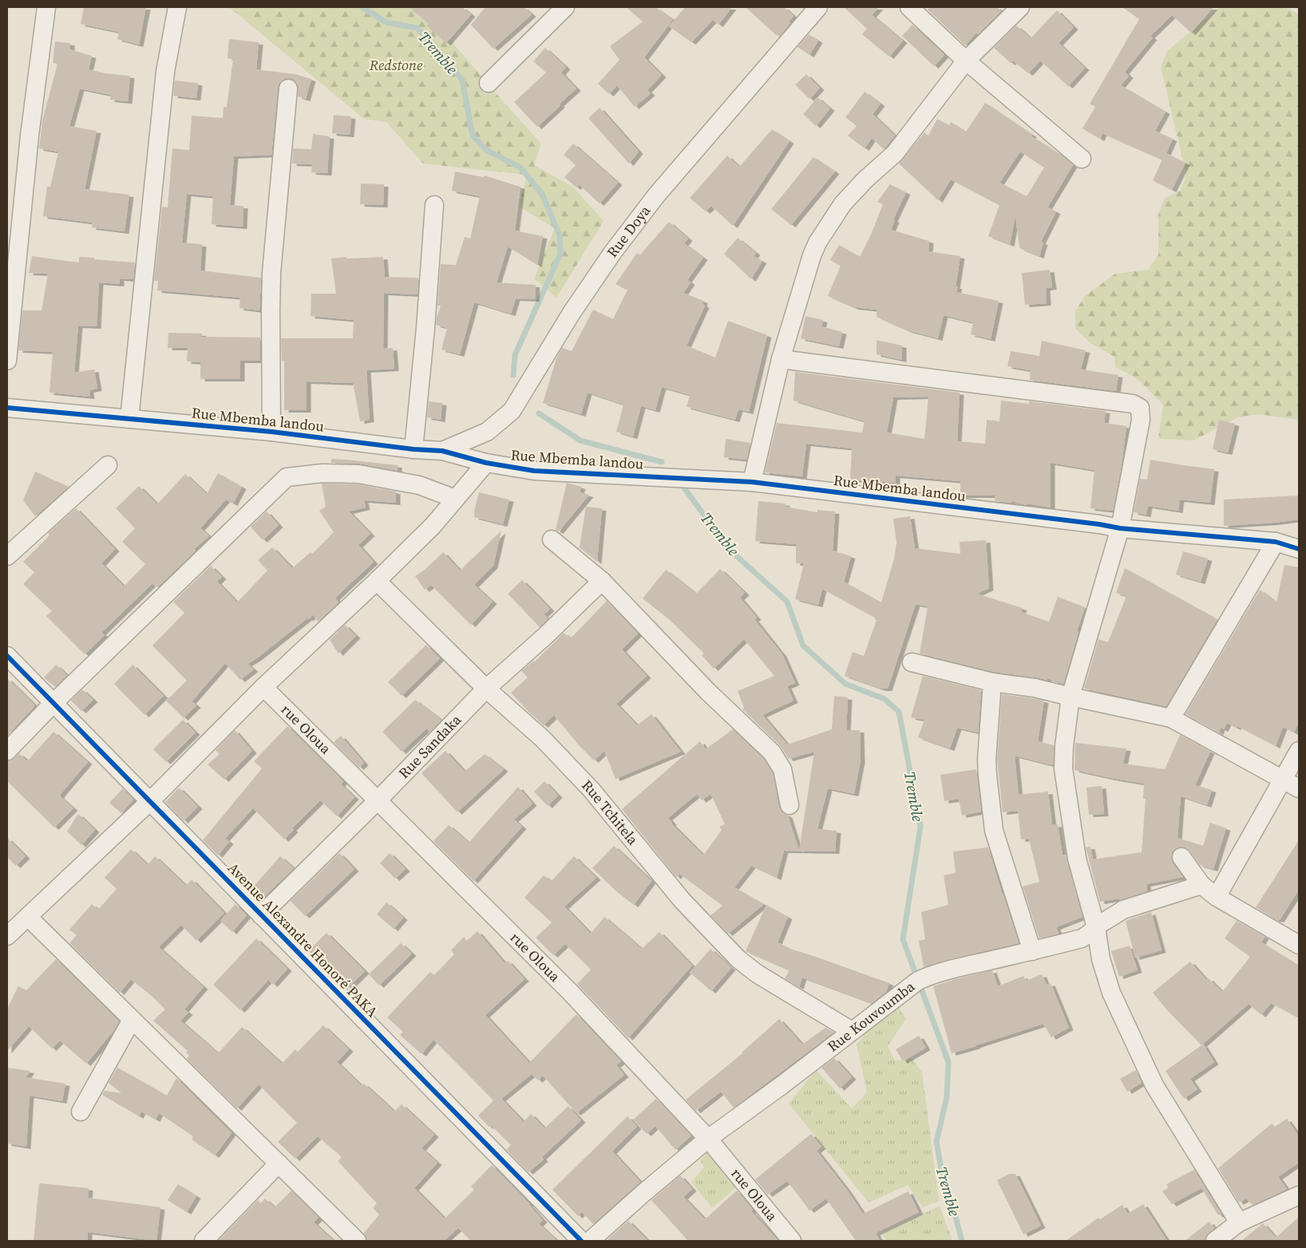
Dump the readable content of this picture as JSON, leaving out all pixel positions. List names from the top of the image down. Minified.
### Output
{"streets":{"street":["Rue Doya","Rue Mbemba landou","rue Oloua","Rue Sandaka","Rue Tchitela","Avenue Alexandre Honoré PAKA","Rue Kouvoumba"]},"crossings":[["Rue Doya","Rue Mbemba landou"],["rue Oloua","Rue Sandaka"],["rue Oloua","Rue Kouvoumba"],["Rue Sandaka","Rue Tchitela"],["Rue Sandaka","Avenue Alexandre Honoré PAKA"],["Rue Tchitela","Rue Kouvoumba"]],"water":["Tremble"],"parks":["Redstone"]}
